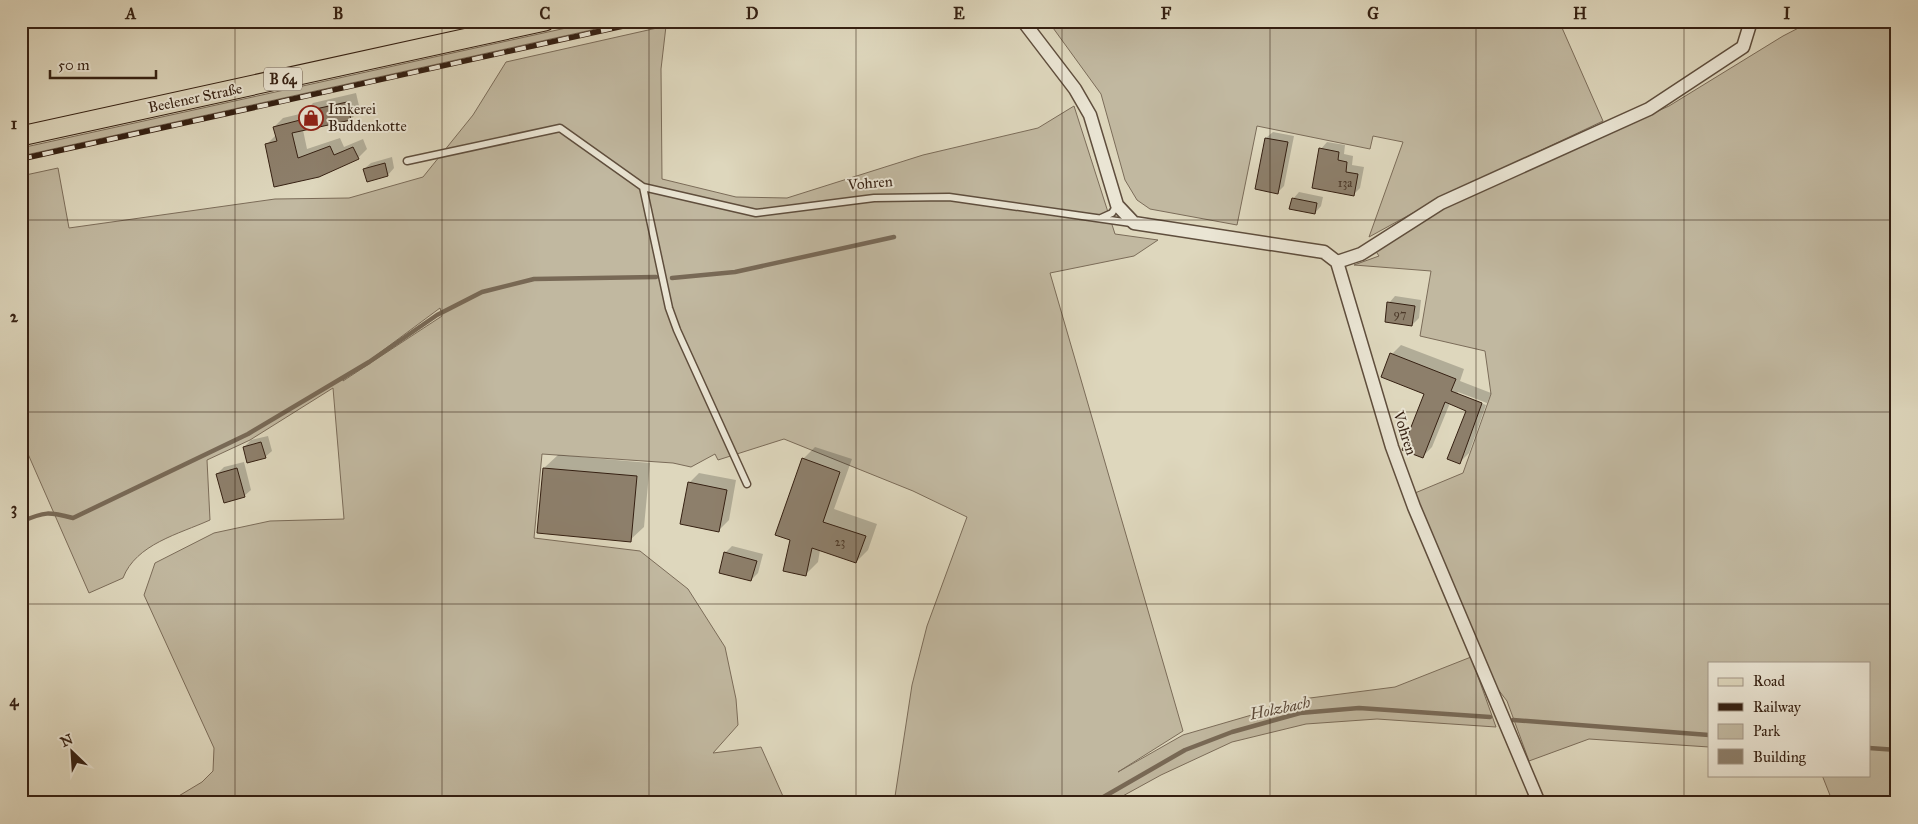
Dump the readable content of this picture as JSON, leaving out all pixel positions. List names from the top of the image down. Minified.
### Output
{"streets":{"main road":["B 64","Beelener Straße"],"street":["Vohren"]},"water":["Holzbach"],"places":{"shop":["Imkerei Buddenkotte"]},"house_numbers":["13a","97","23"],"legend":["Road","Railway","Park","Building"],"scale_bar":"50 m","north":"top left","grid":{"columns":["A","B","C","D","E","F","G","H","I"],"rows":["1","2","3","4"]}}
